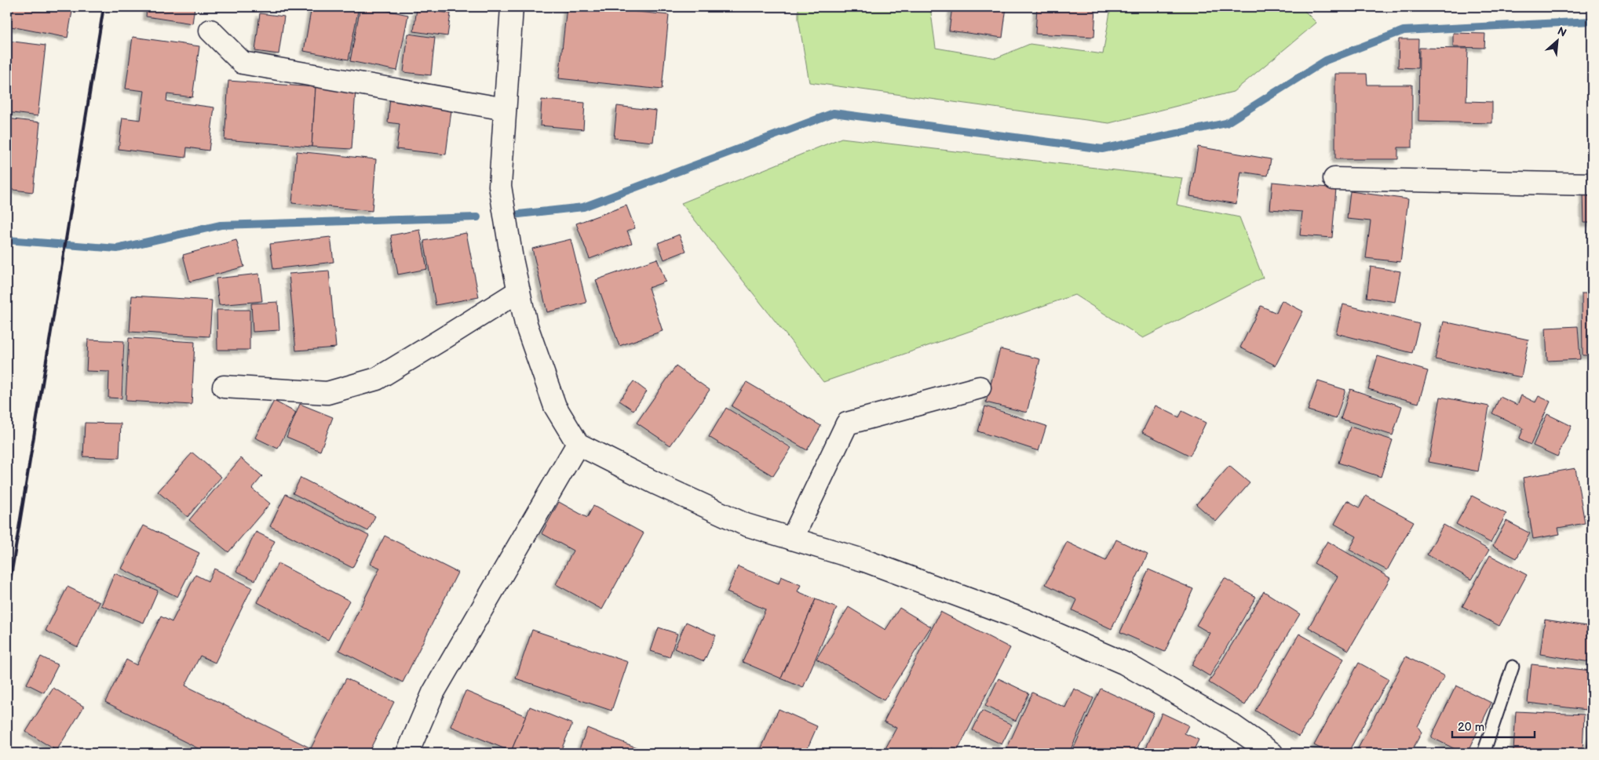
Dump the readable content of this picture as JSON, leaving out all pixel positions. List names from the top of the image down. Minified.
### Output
{"scale_bar":"20 m","north":"top right"}
